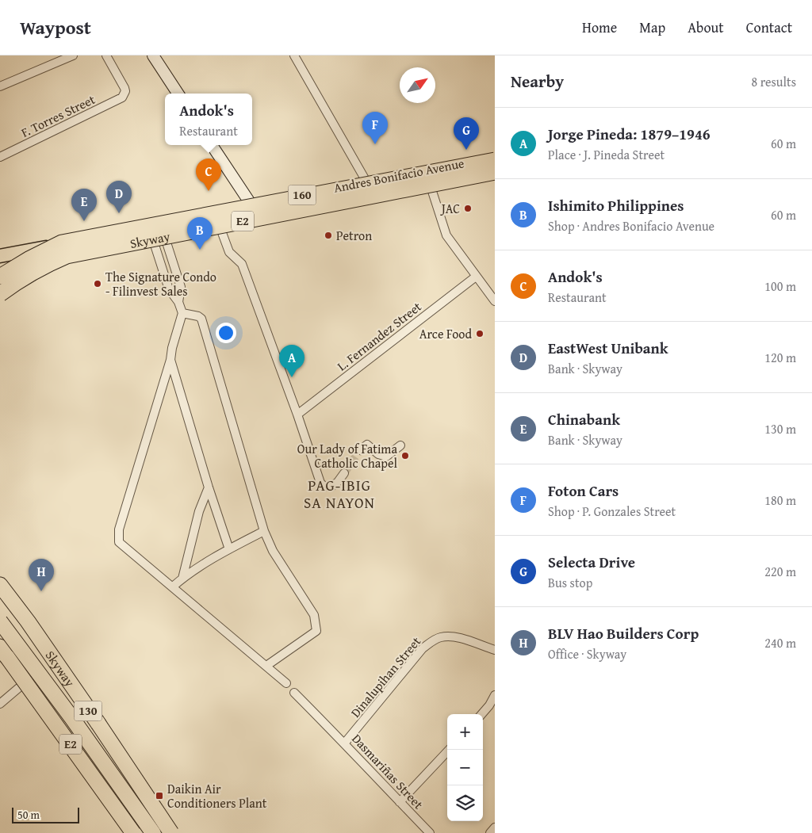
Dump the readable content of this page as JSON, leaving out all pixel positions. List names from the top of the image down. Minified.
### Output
{"streets":{"highway":["E2","Skyway"],"main road":["Andres Bonifacio Avenue","160","130"],"street":["F. Torres Street","L. Fernandez Street","Dinalupihan Street","Dasmariñas Street"]},"crossings":[["Andres Bonifacio Avenue","Skyway"],["E2","130"],["Dinalupihan Street","Dasmariñas Street"]],"districts":["PAG-IBIG SA NAYON"],"places":{"other":["JAC","Petron","The Signature Condo - Filinvest Sales","Arce Food","Our Lady of Fatima Catholic Chapel"],"transit":["Daikin Air Conditioners Plant"]},"scale_bar":"50 m","north":"top right","page":{"header":"Waypost","nav":["Home","Map","About","Contact"],"heading":["Nearby","8 results"],"popup":["Andok's","Restaurant"],"list":[{"mark":"A","name":"Jorge Pineda: 1879–1946","note":"Place · J. Pineda Street","value":"60 m"},{"mark":"B","name":"Ishimito Philippines","note":"Shop · Andres Bonifacio Avenue","value":"60 m"},{"mark":"C","name":"Andok's","note":"Restaurant","value":"100 m"},{"mark":"D","name":"EastWest Unibank","note":"Bank · Skyway","value":"120 m"},{"mark":"E","name":"Chinabank","note":"Bank · Skyway","value":"130 m"},{"mark":"F","name":"Foton Cars","note":"Shop · P. Gonzales Street","value":"180 m"},{"mark":"G","name":"Selecta Drive","note":"Bus stop","value":"220 m"},{"mark":"H","name":"BLV Hao Builders Corp","note":"Office · Skyway","value":"240 m"}],"pins":["F","G","C","D","E","B","A","H"],"map_buttons":["+","−"],"scale":"50 m"}}
